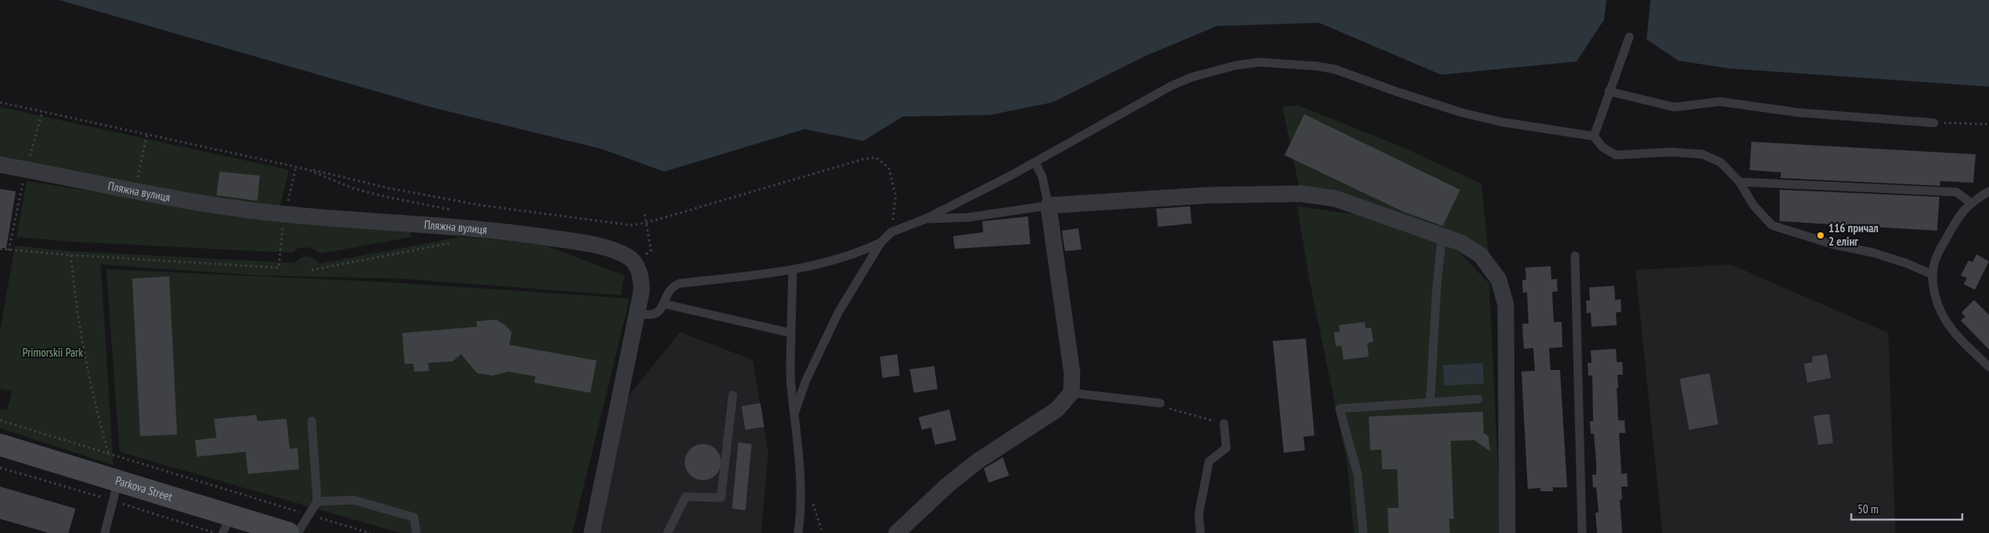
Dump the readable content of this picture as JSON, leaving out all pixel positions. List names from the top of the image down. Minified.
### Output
{"streets":{"street":["Пляжна вулиця","Parkova Street"]},"parks":["Primorskii Park"],"places":["116 причал 2 елінг"],"scale_bar":"50 m"}
